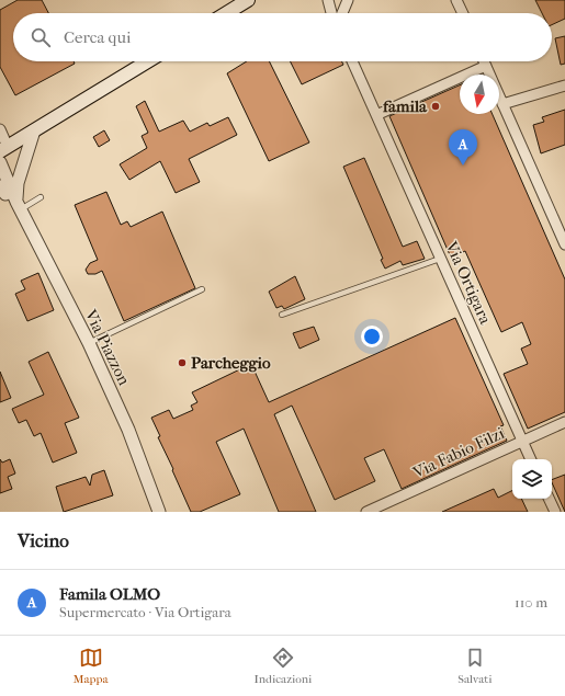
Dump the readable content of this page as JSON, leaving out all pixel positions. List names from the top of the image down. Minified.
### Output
{"streets":{"street":["Via Ortigara","Via Piazzon","Via Fabio Filzi"]},"crossings":[["Via Ortigara","Via Fabio Filzi"]],"places":["famila","Parcheggio"],"north":"bottom","page":{"search":"Cerca qui","pins":"A","heading":"Vicino","list":[{"mark":"A","name":"Famila OLMO","note":"Supermercato · Via Ortigara","value":"110 m"}],"nav":["Mappa","Indicazioni","Salvati"]}}
